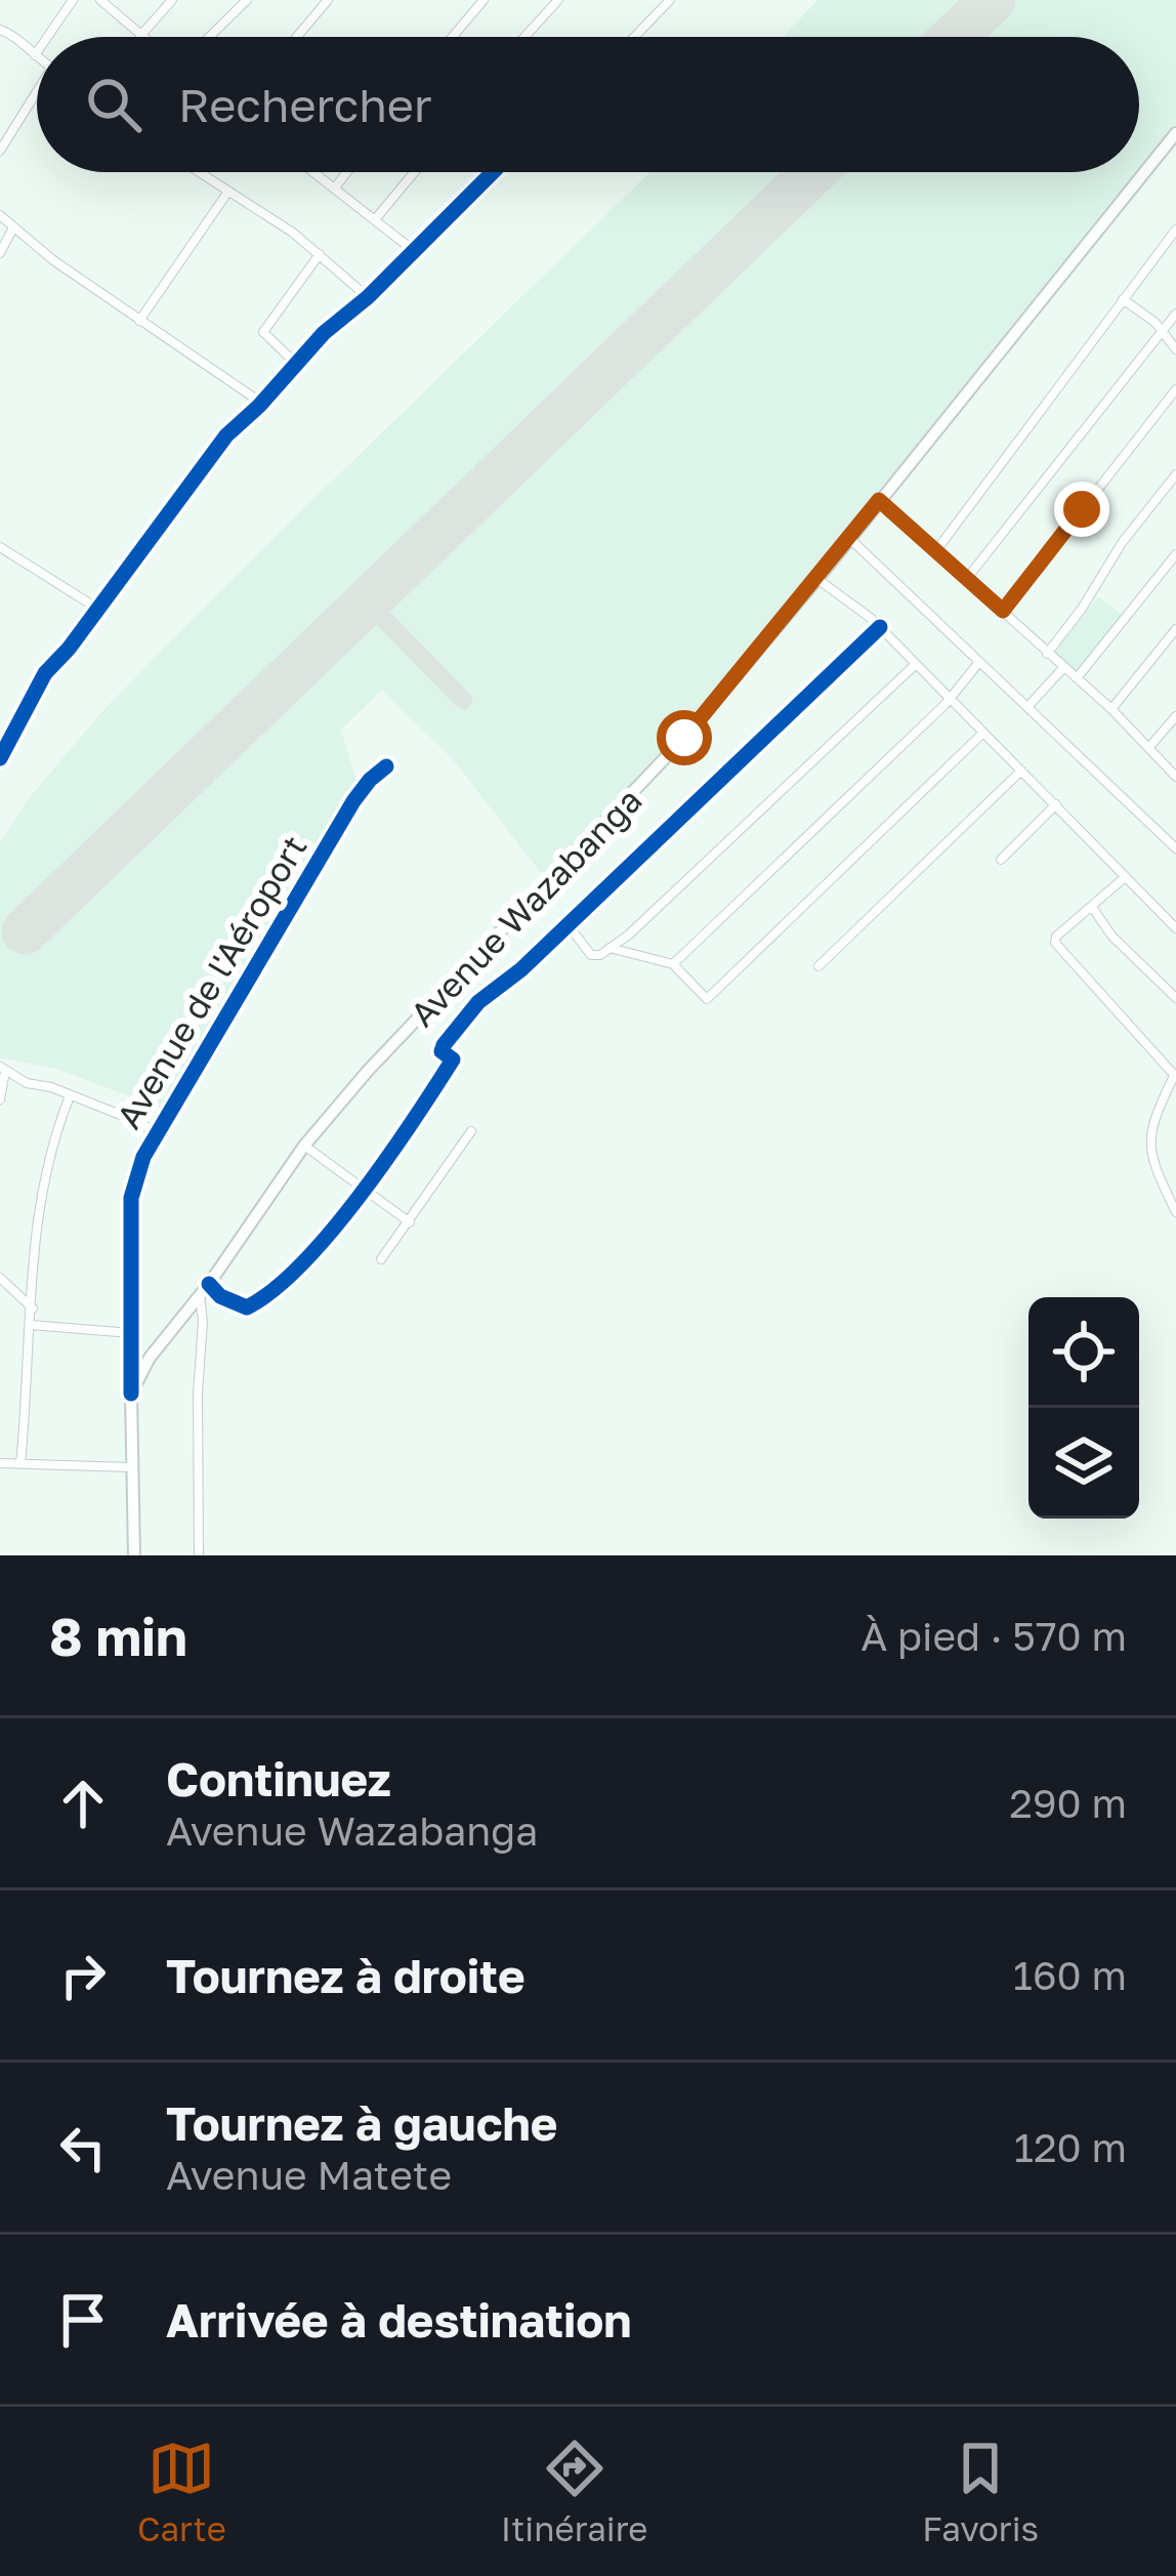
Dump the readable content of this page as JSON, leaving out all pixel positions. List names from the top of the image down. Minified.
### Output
{"streets":{"main road":["Avenue Wazabanga"],"street":["Avenue de l'Aéroport"]},"crossings":[["Avenue Wazabanga","Avenue de l'Aéroport"]],"page":{"search":"Rechercher","heading":["8 min","À pied · 570 m"],"list":[["Continuez","Avenue Wazabanga","290 m"],["Tournez à droite","160 m"],["Tournez à gauche","Avenue Matete","120 m"],"Arrivée à destination"],"nav":["Carte","Itinéraire","Favoris"]}}
